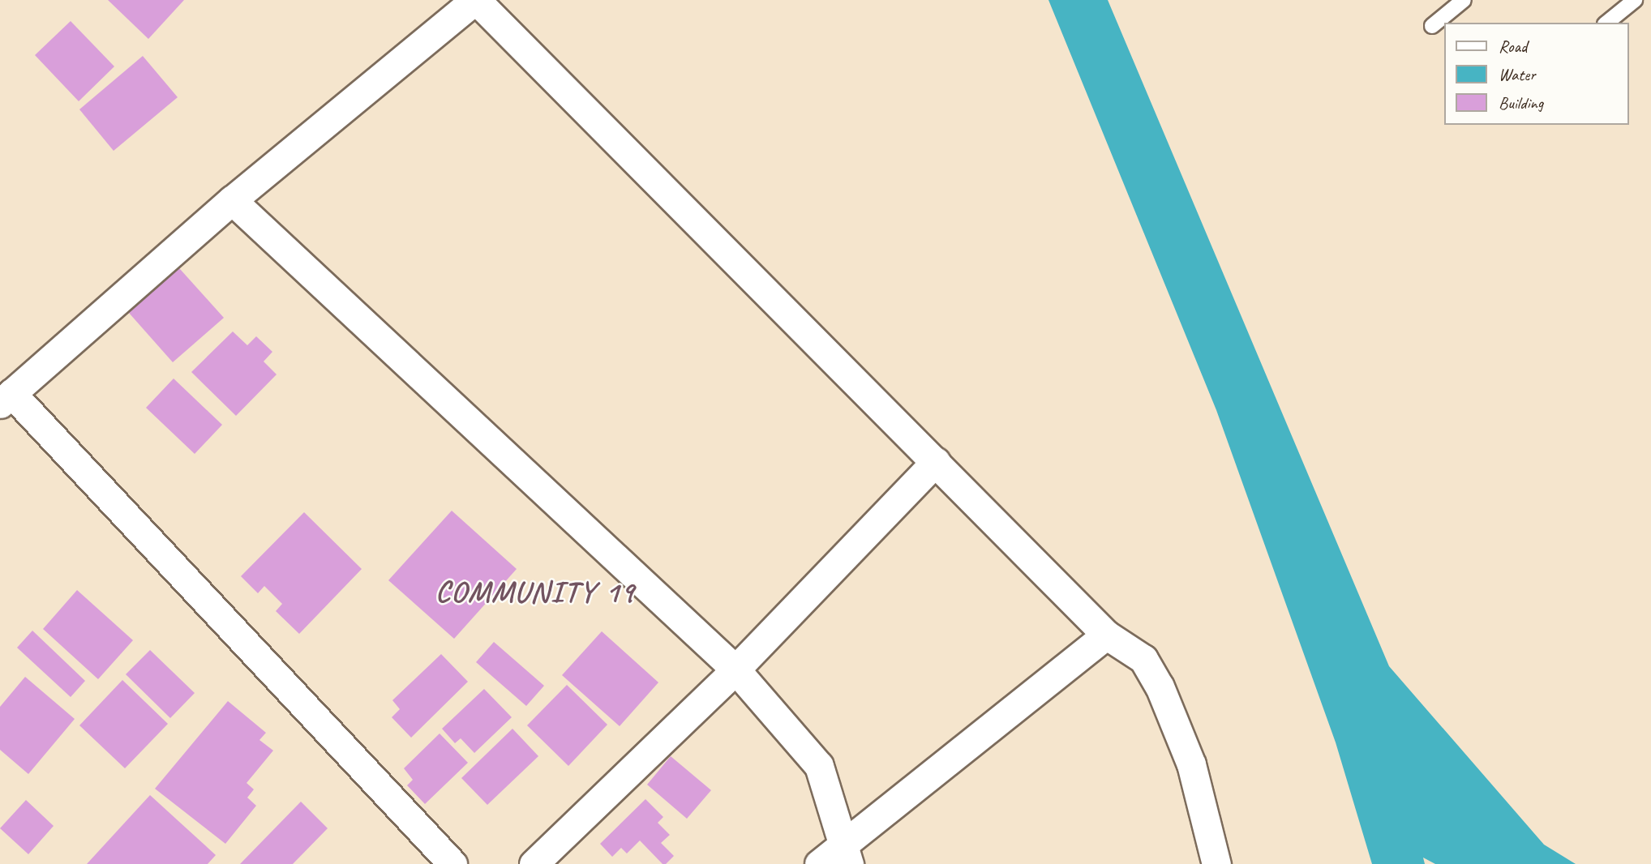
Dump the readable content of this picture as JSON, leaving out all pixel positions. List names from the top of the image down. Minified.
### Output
{"districts":["COMMUNITY 19"],"legend":["Road","Water","Building"]}
